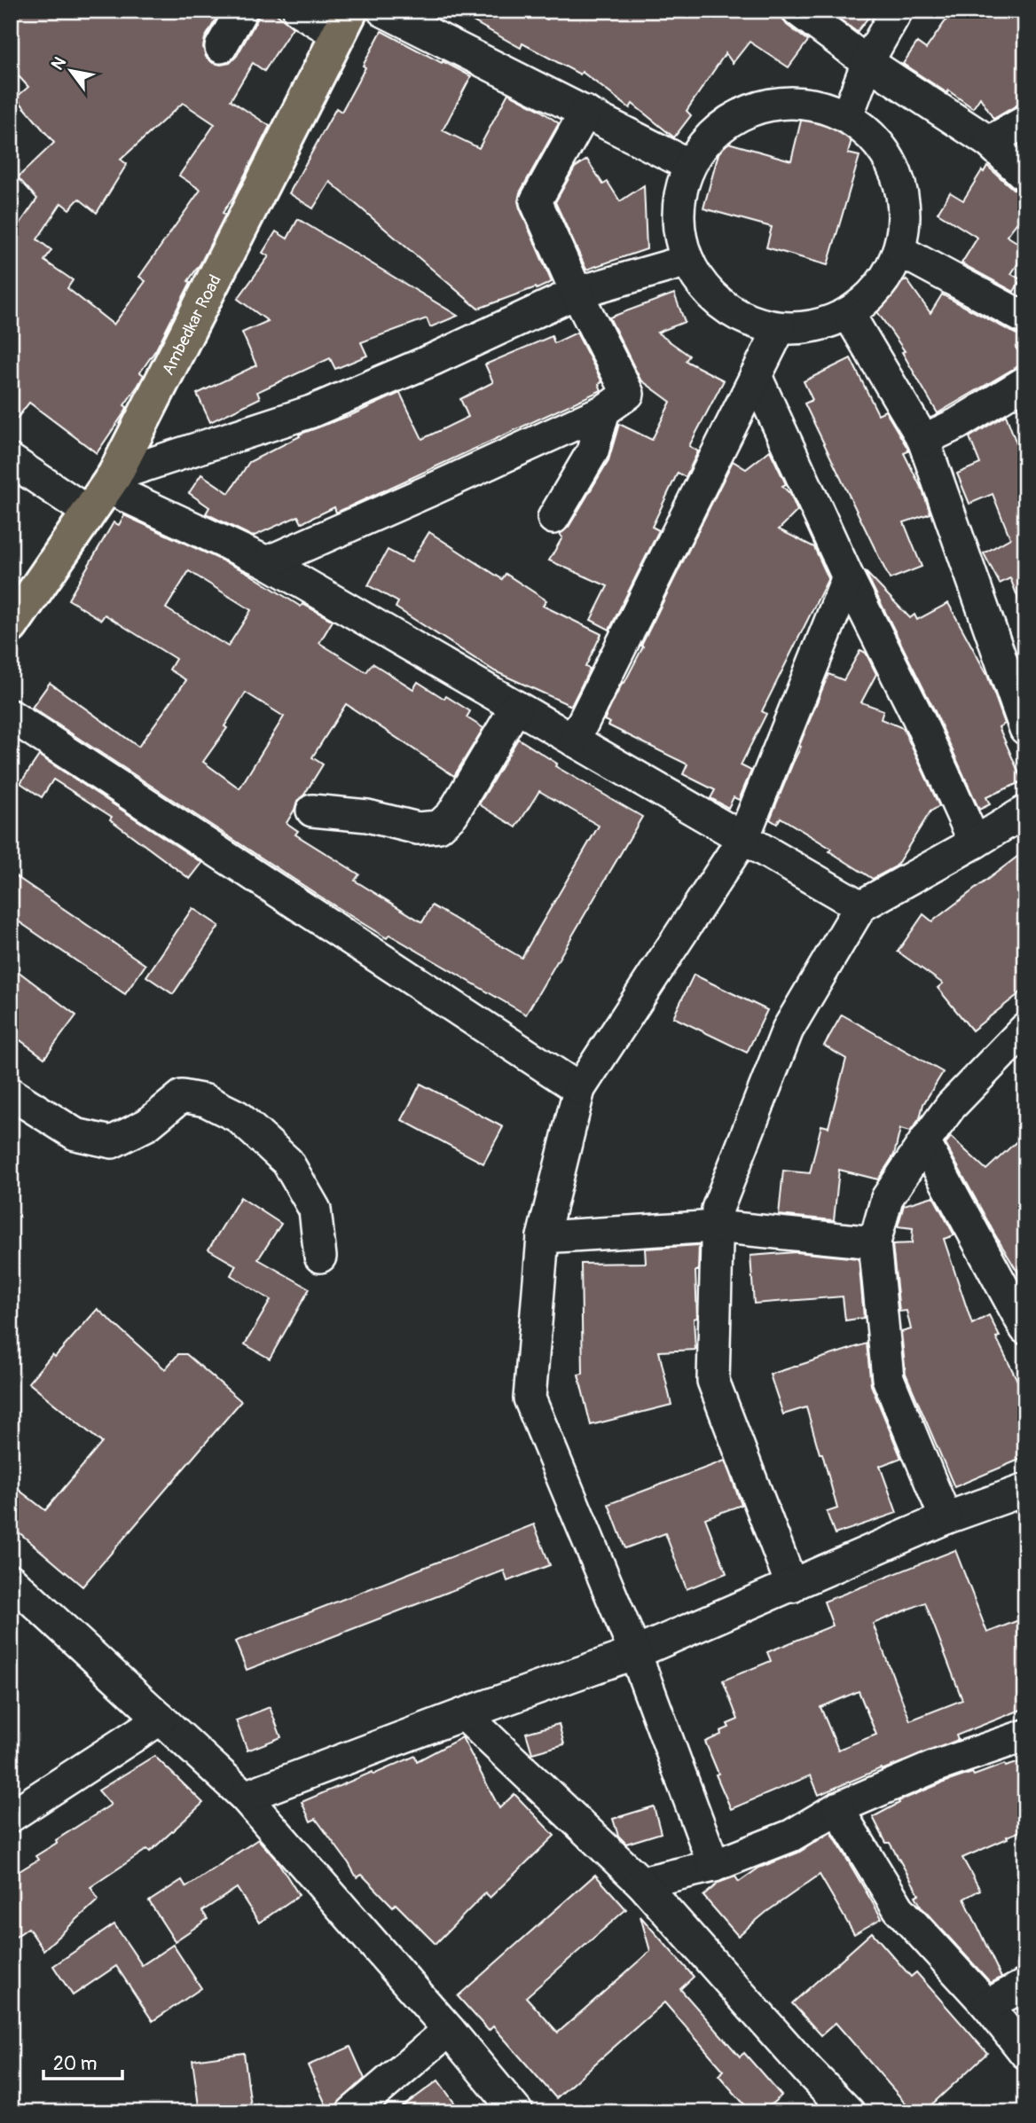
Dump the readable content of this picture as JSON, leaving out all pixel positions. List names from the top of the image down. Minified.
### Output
{"streets":{"main road":["Ambedkar Road"]},"scale_bar":"20 m","north":"top left"}
